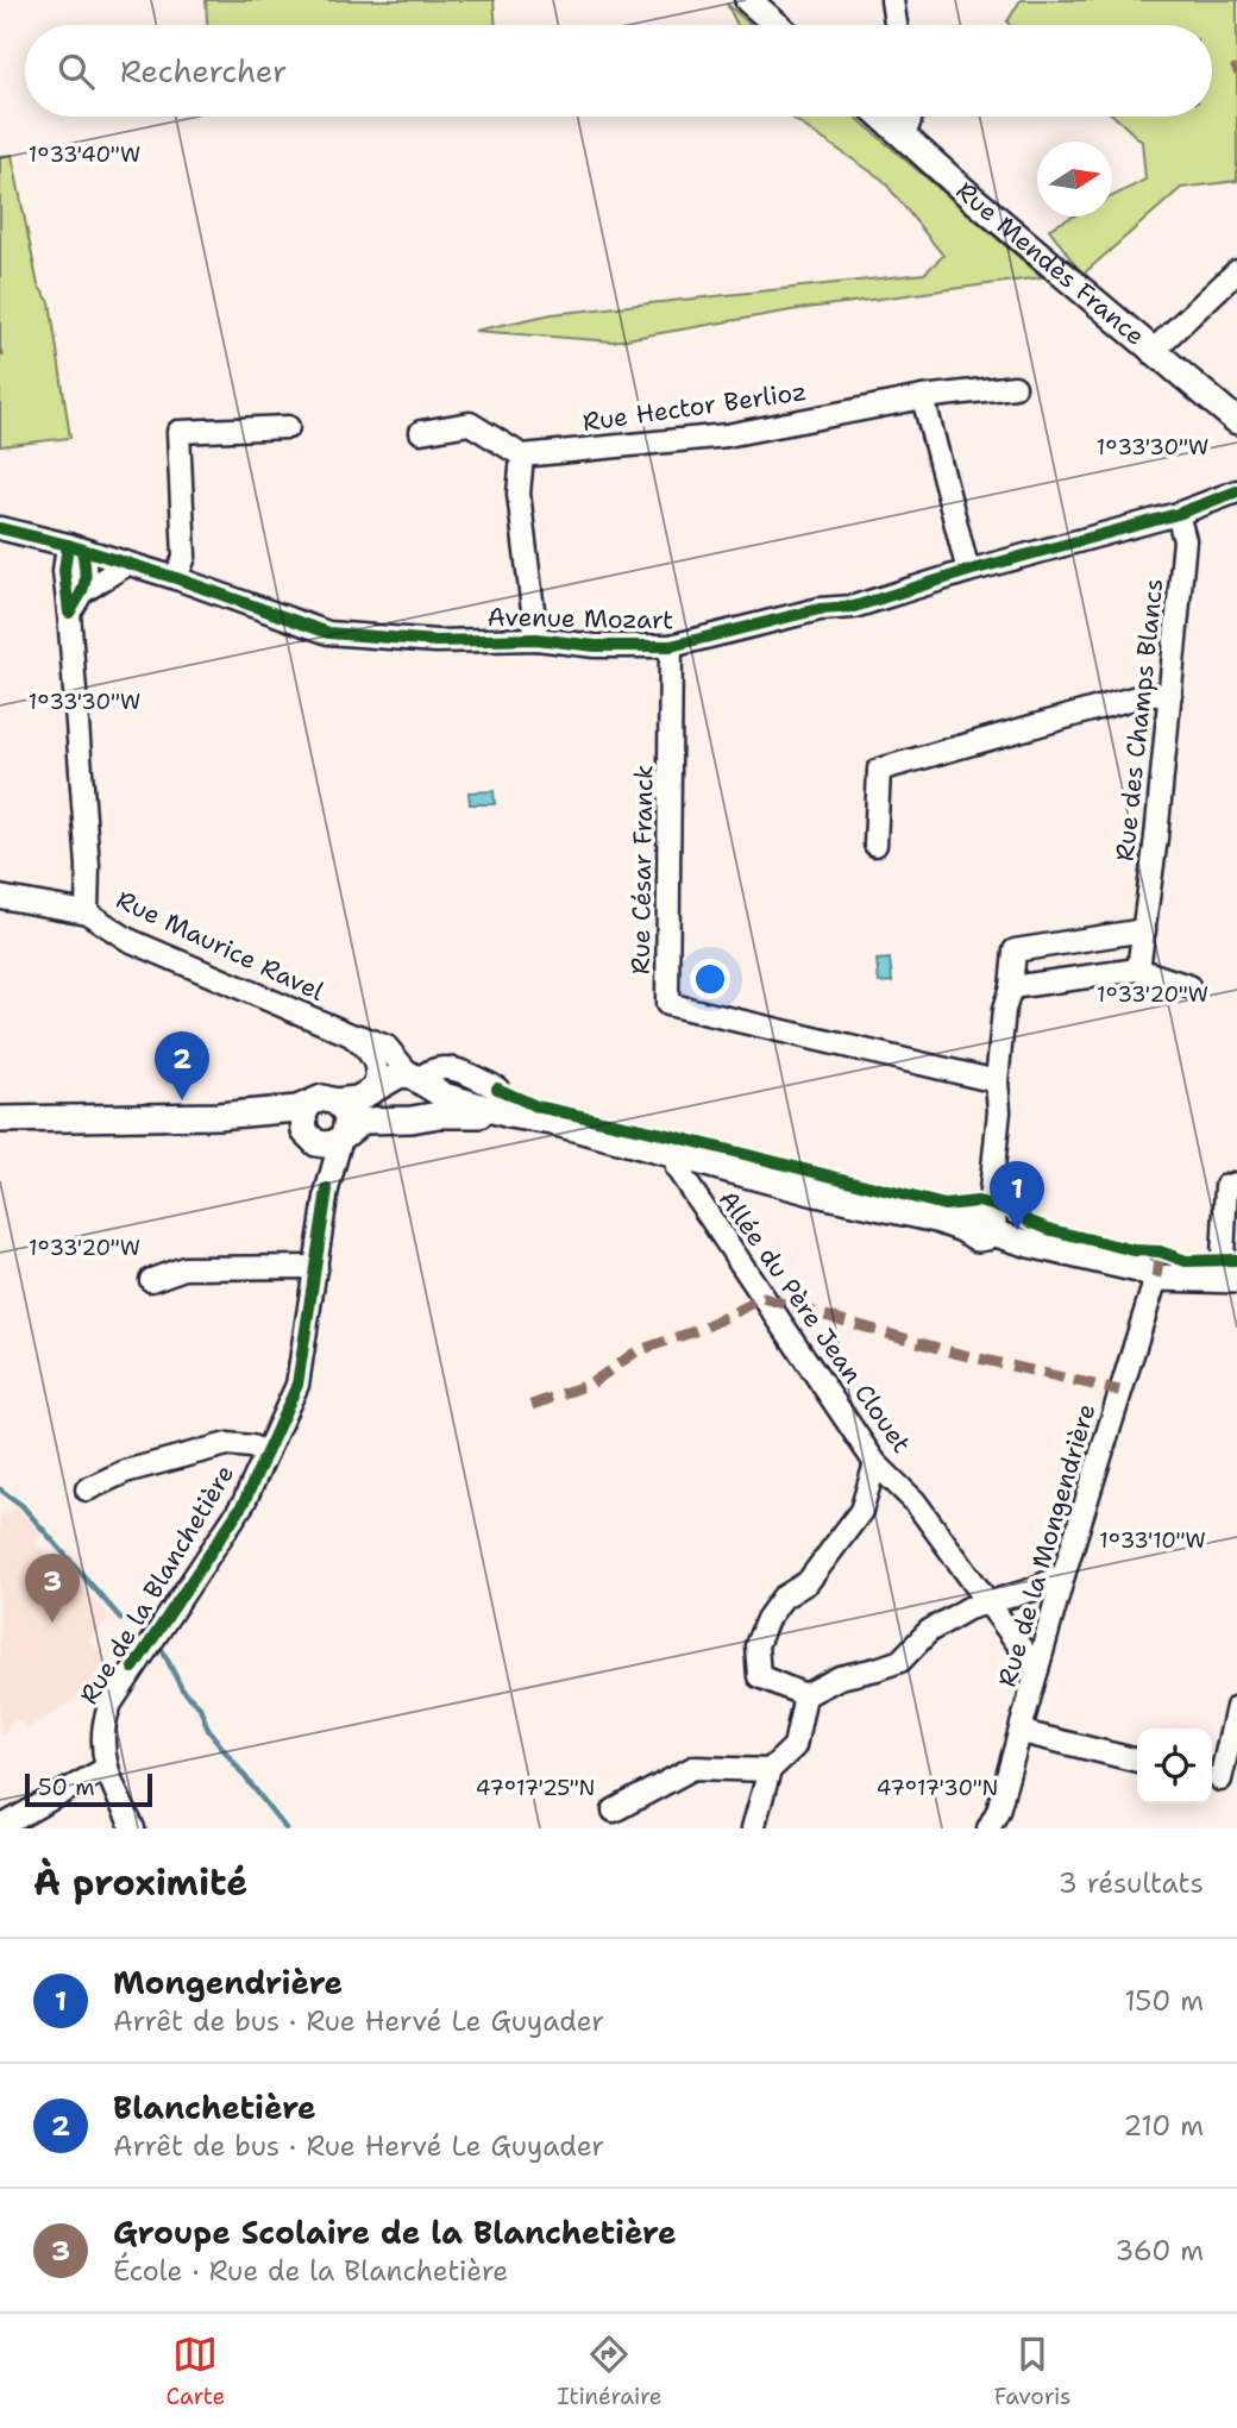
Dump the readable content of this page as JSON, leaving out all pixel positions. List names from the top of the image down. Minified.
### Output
{"streets":{"street":["Rue Mendès France","Rue Hector Berlioz","Avenue Mozart","Rue des Champs Blancs","Rue César Franck","Rue Maurice Ravel","Allée du Père Jean Clouet","Rue de la Mongendrière","Rue de la Blanchetière"]},"crossings":[["Avenue Mozart","Rue des Champs Blancs"],["Avenue Mozart","Rue César Franck"],["Allée du Père Jean Clouet","Rue de la Mongendrière"]],"scale_bar":"50 m","north":"right","page":{"search":"Rechercher","pins":["2","1","3"],"scale":"50 m","heading":["À proximité","3 résultats"],"list":[{"mark":"1","name":"Mongendrière","note":"Arrêt de bus · Rue Hervé Le Guyader","value":"150 m"},{"mark":"2","name":"Blanchetière","note":"Arrêt de bus · Rue Hervé Le Guyader","value":"210 m"},{"mark":"3","name":"Groupe Scolaire de la Blanchetière","note":"École · Rue de la Blanchetière","value":"360 m"}],"nav":["Carte","Itinéraire","Favoris"]},"coordinates":["1°33'40\"W","1°33'30\"W","1°33'20\"W","1°33'10\"W","47°17'25\"N","47°17'30\"N"]}
